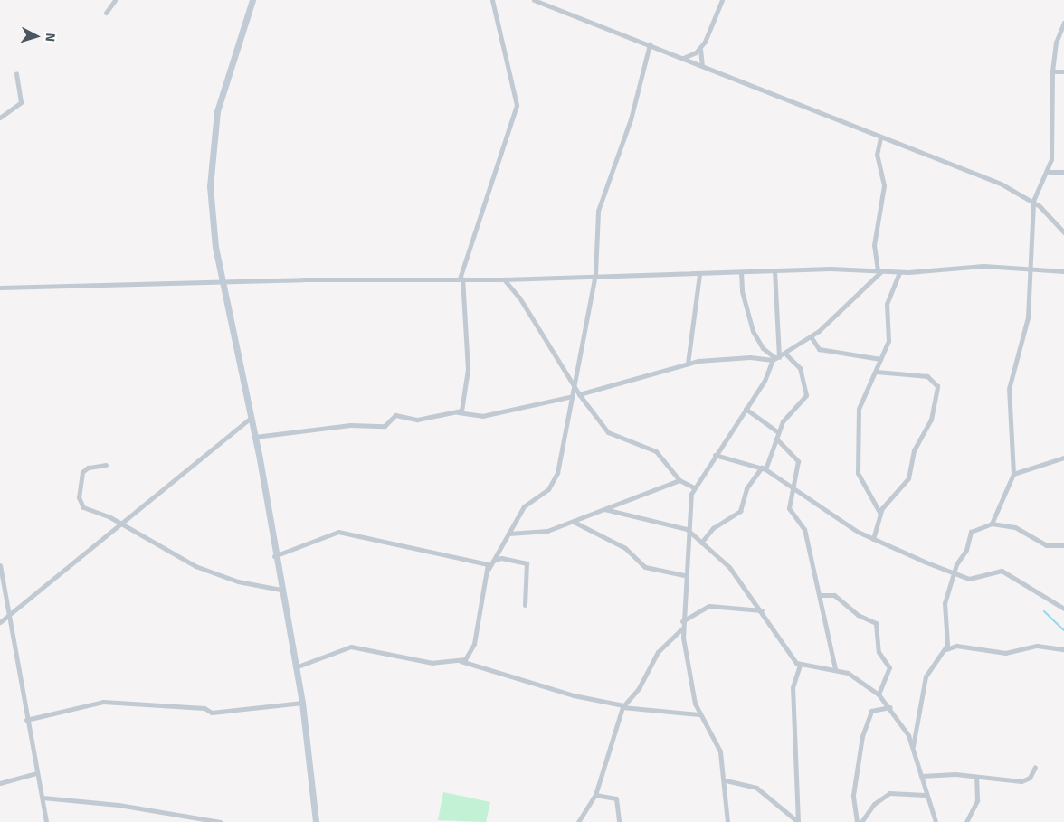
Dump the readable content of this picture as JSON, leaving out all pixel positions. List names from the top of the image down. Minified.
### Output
{"north":"right"}
